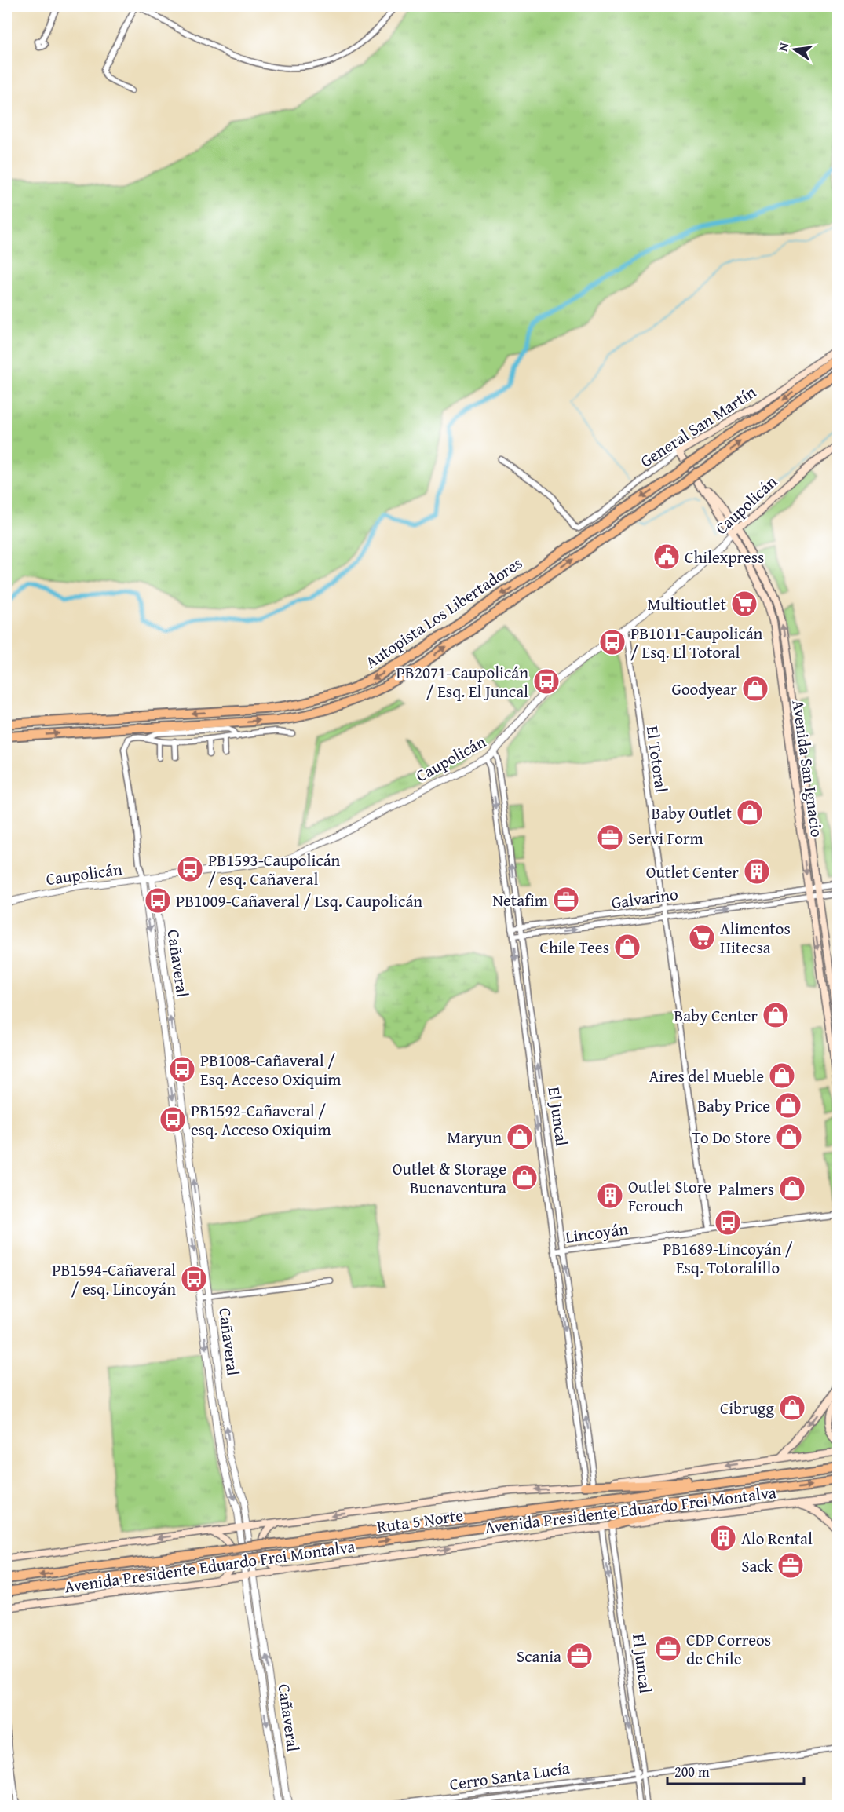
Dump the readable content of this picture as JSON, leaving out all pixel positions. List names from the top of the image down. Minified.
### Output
{"streets":{"highway":["Autopista Los Libertadores","Ruta 5 Norte"],"main road":["General San Martín","Caupolicán","Avenida San Ignacio","Avenida Presidente Eduardo Frei Montalva"],"street":["El Totoral","Galvarino","Cañaveral","El Juncal","Lincoyán","Cerro Santa Lucía"]},"crossings":[["General San Martín","Avenida San Ignacio"],["Caupolicán","El Totoral"],["Caupolicán","Avenida San Ignacio"],["Caupolicán","Cañaveral"],["Caupolicán","El Juncal"],["El Totoral","Galvarino"],["El Totoral","Lincoyán"],["Avenida San Ignacio","Galvarino"],["Galvarino","El Juncal"],["Cañaveral","Avenida Presidente Eduardo Frei Montalva"],["El Juncal","Lincoyán"],["El Juncal","Avenida Presidente Eduardo Frei Montalva"],["El Juncal","Cerro Santa Lucía"]],"places":{"public building":["Chilexpress"],"supermarket":["Multioutlet","Alimentos Hitecsa"],"bus stop":["PB1011-Caupolicán / Esq. El Totoral","PB2071-Caupolicán / Esq. El Juncal","PB1593-Caupolicán / esq. Cañaveral","PB1009-Cañaveral / Esq. Caupolicán","PB1008-Cañaveral / Esq. Acceso Oxiquim","PB1592-Cañaveral / esq. Acceso Oxiquim","PB1689-Lincoyán / Esq. Totoralillo","PB1594-Cañaveral / esq. Lincoyán"],"shop":["Goodyear","Baby Outlet","Chile Tees","Baby Center","Aires del Mueble","Baby Price","Maryun","To Do Store","Outlet & Storage Buenaventura","Palmers","Cibrugg"],"office":["Servi Form","Netafim","Sack","CDP Correos de Chile","Scania"],"building":["Outlet Center","Outlet Store Ferouch","Alo Rental"]},"scale_bar":"200 m","north":"left"}
